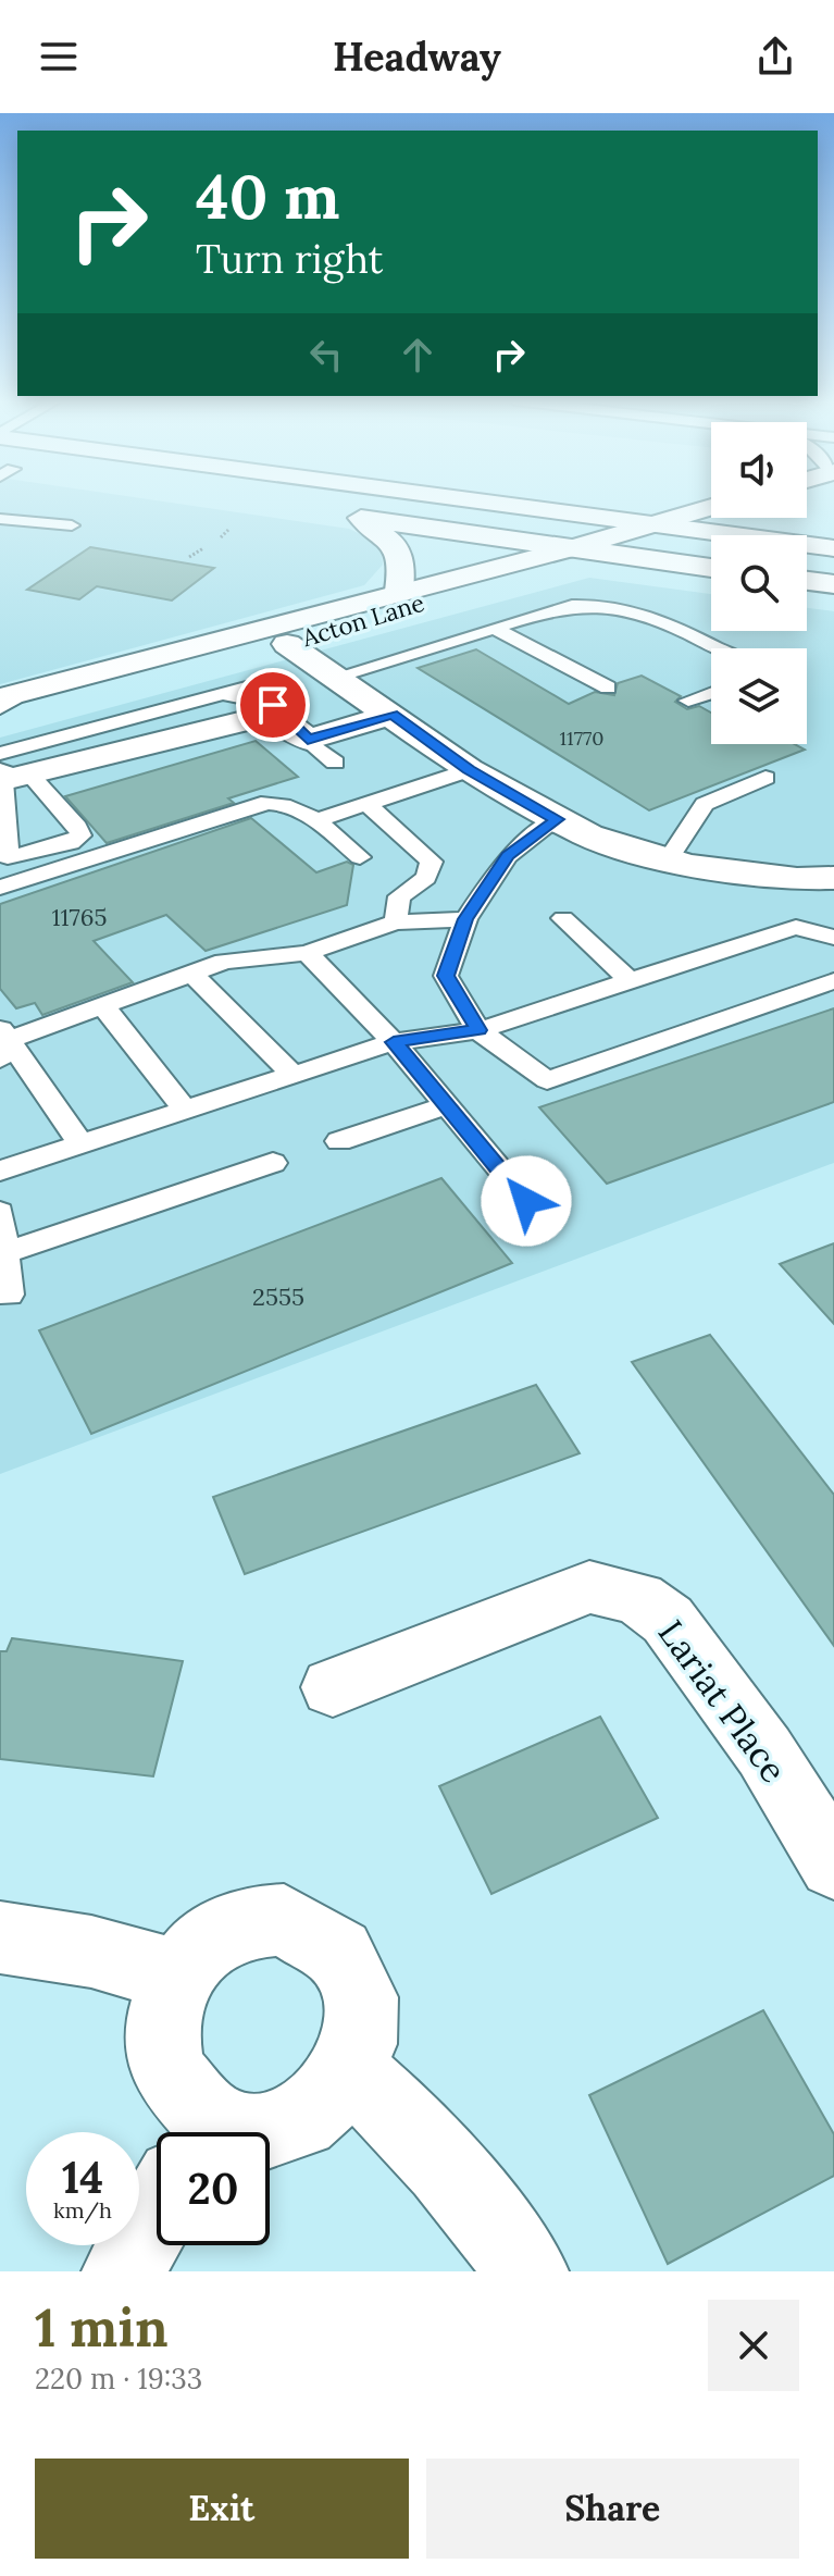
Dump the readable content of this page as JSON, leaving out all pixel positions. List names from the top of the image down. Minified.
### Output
{"streets":{"main road":["Acton Lane","Lariat Place"]},"house_numbers":["11770","11765","2555"],"page":{"header":"Headway","turn":["40 m","Turn right"],"speed":"14 km/h","limit":"20","heading":["1 min","220 m · 19:33"],"buttons":["Exit","Share"]}}
